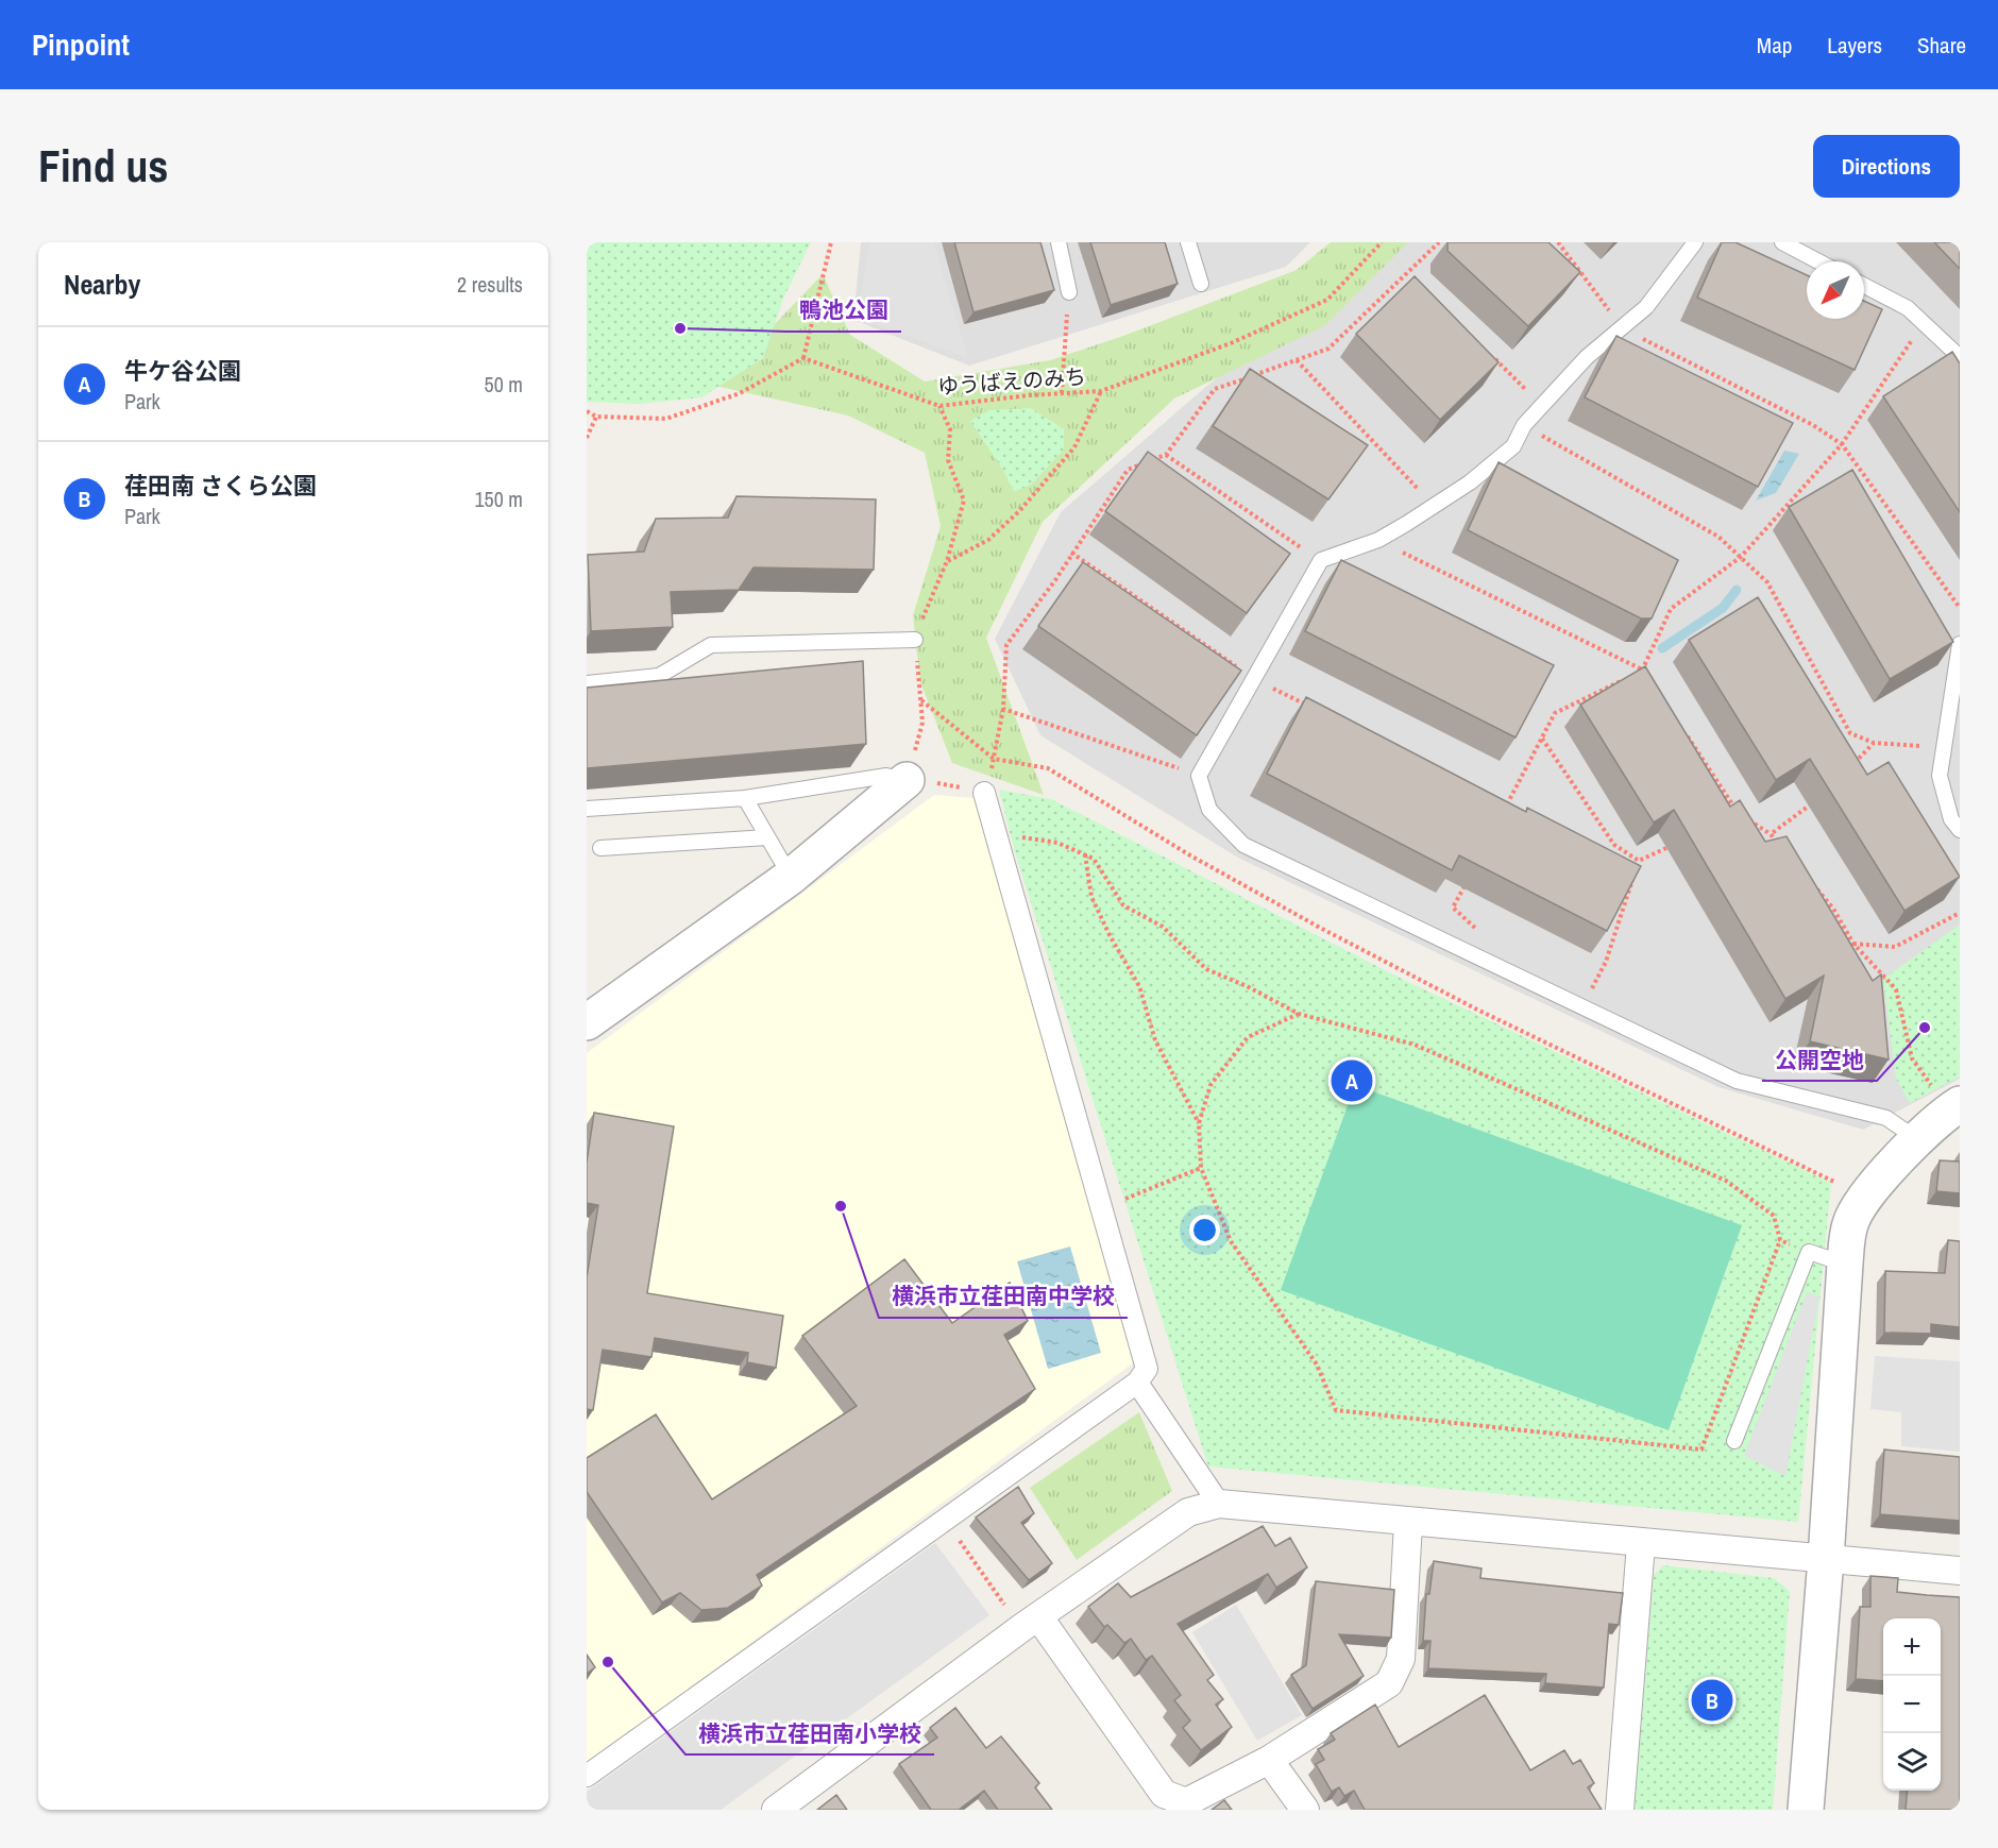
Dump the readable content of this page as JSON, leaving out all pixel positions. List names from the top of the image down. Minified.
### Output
{"streets":{"path":["ゆうばえのみち"]},"places":["鴨池公園","公開空地","横浜市立荏田南中学校","横浜市立荏田南小学校"],"north":"bottom left","page":{"header":"Pinpoint","nav":["Map","Layers","Share"],"buttons":"Directions","title":"Find us","heading":["Nearby","2 results"],"list":[{"mark":"A","name":"牛ケ谷公園","note":"Park","value":"50 m"},{"mark":"B","name":"荏田南 さくら公園","note":"Park","value":"150 m"}],"pins":["A","B"],"map_buttons":["+","−"]}}
